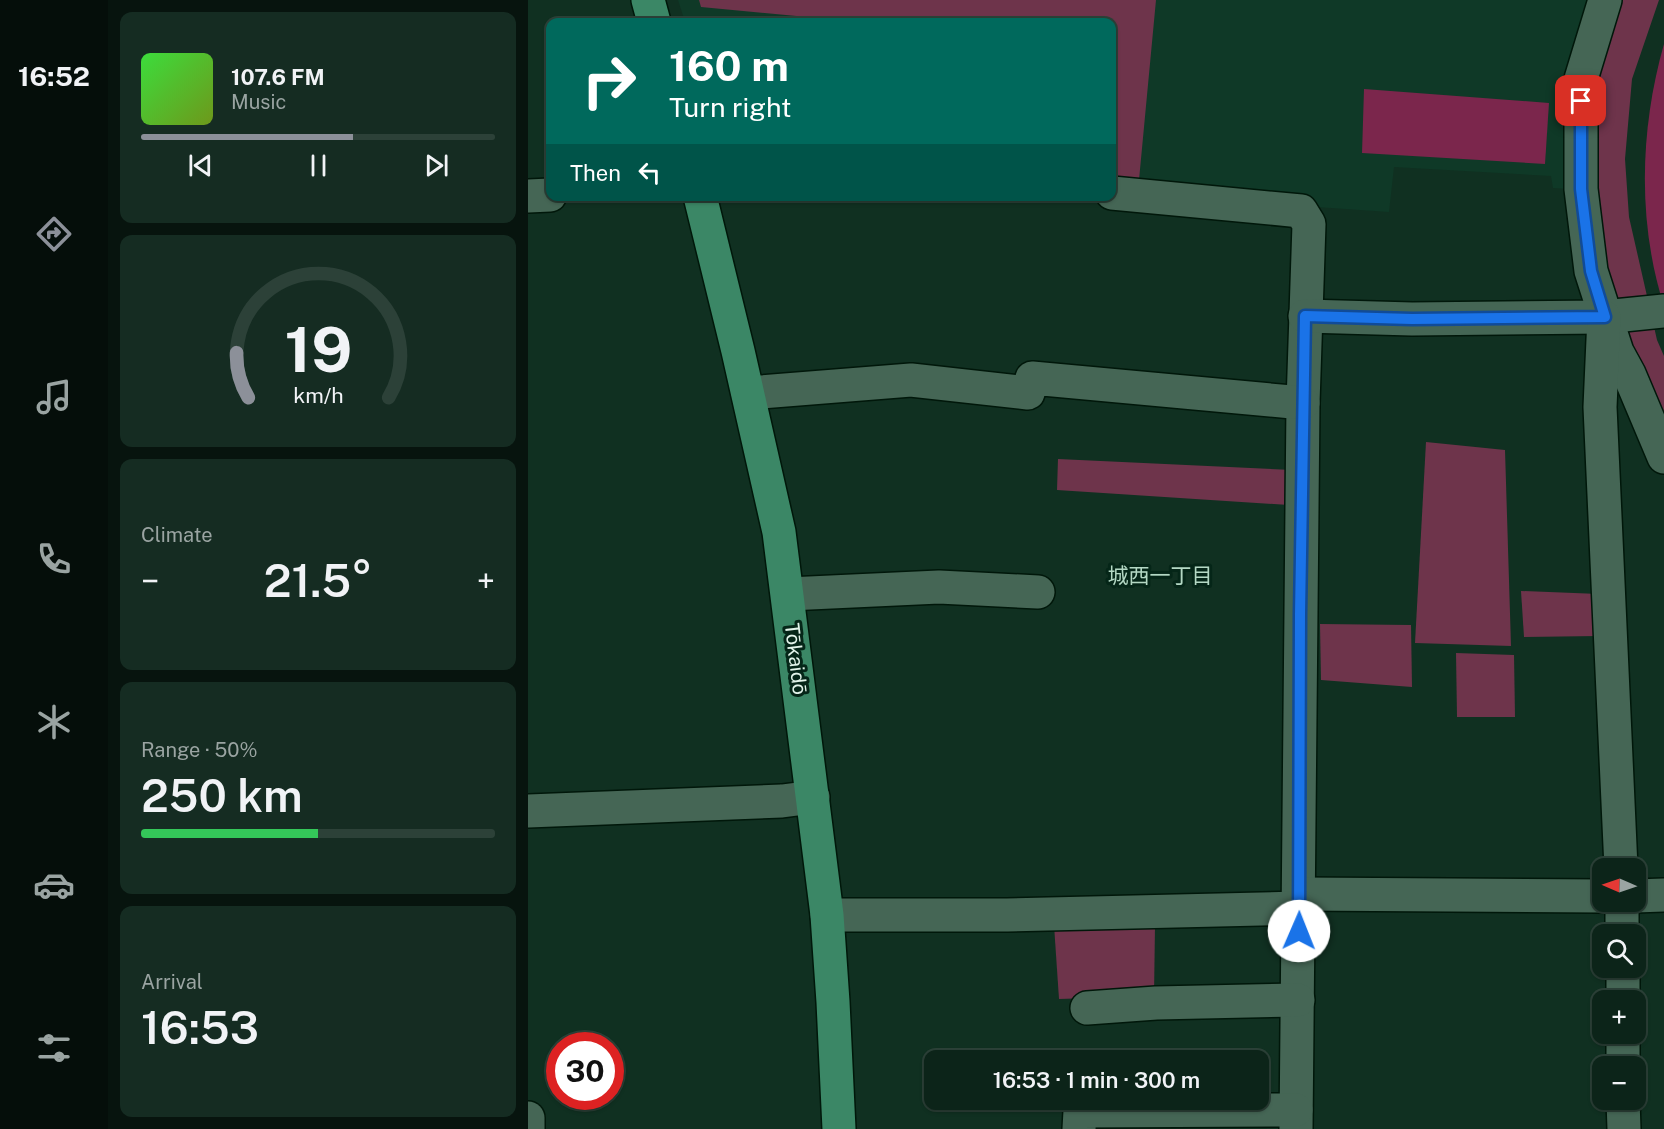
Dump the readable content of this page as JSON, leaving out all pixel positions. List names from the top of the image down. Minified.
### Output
{"streets":{"main road":["Tōkaidō"]},"districts":["城西一丁目"],"north":"left","page":{"tabs":"16:52","turn":["160 m","Turn right"],"song":["107.6 FM","Music"],"then":"Then","tile":["Climate",["Range · 50%","250 km"],["Arrival","16:53"]],"heat":["−","21.5°","+"],"map_buttons":["+","−"],"limit":"30","trip":"16:53 · 1 min · 300 m","gauge":["19","km/h"]}}
